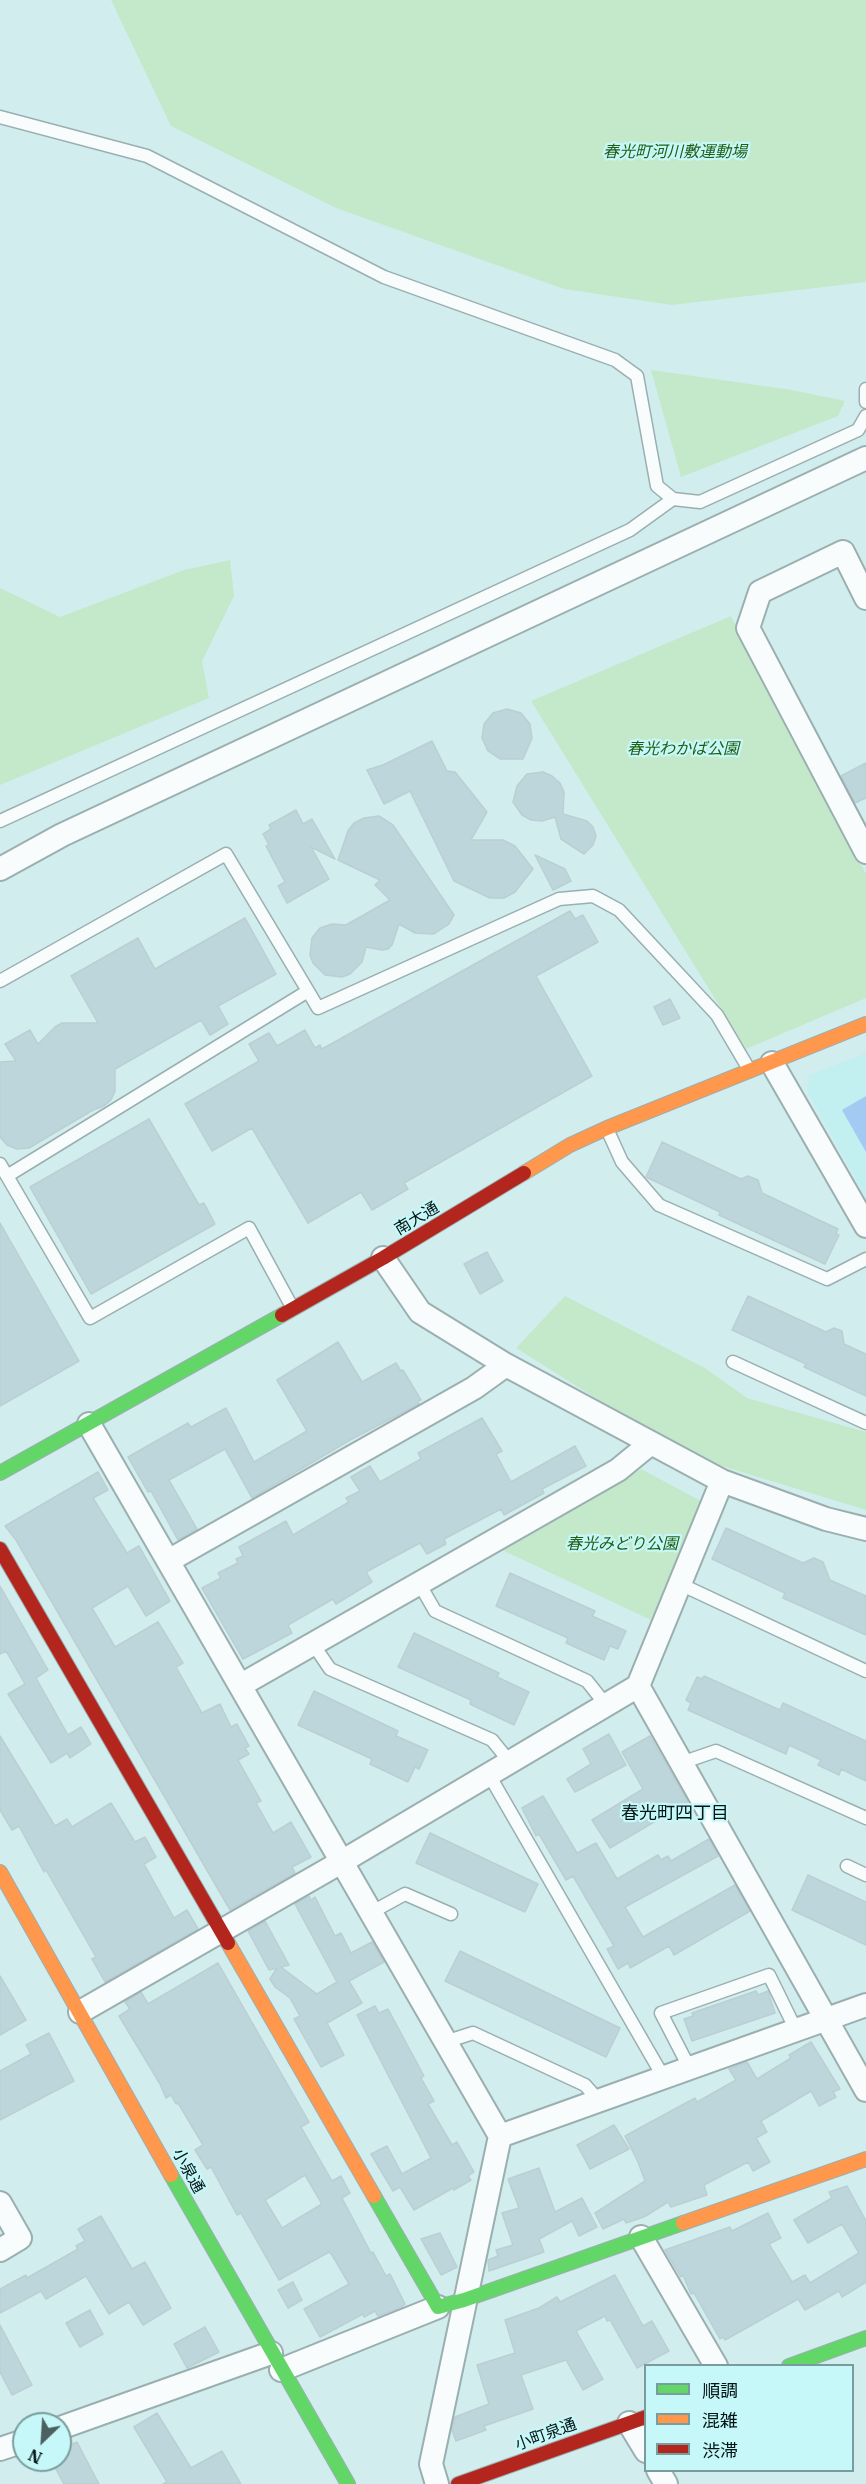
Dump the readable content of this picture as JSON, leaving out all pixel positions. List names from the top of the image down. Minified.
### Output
{"streets":{"street":["南大通","小泉通","小町泉通"]},"districts":["春光町四丁目"],"parks":["春光町河川敷運動場","春光わかば公園","春光みどり公園"],"legend":["順調","混雑","渋滞"],"north":"bottom left"}
